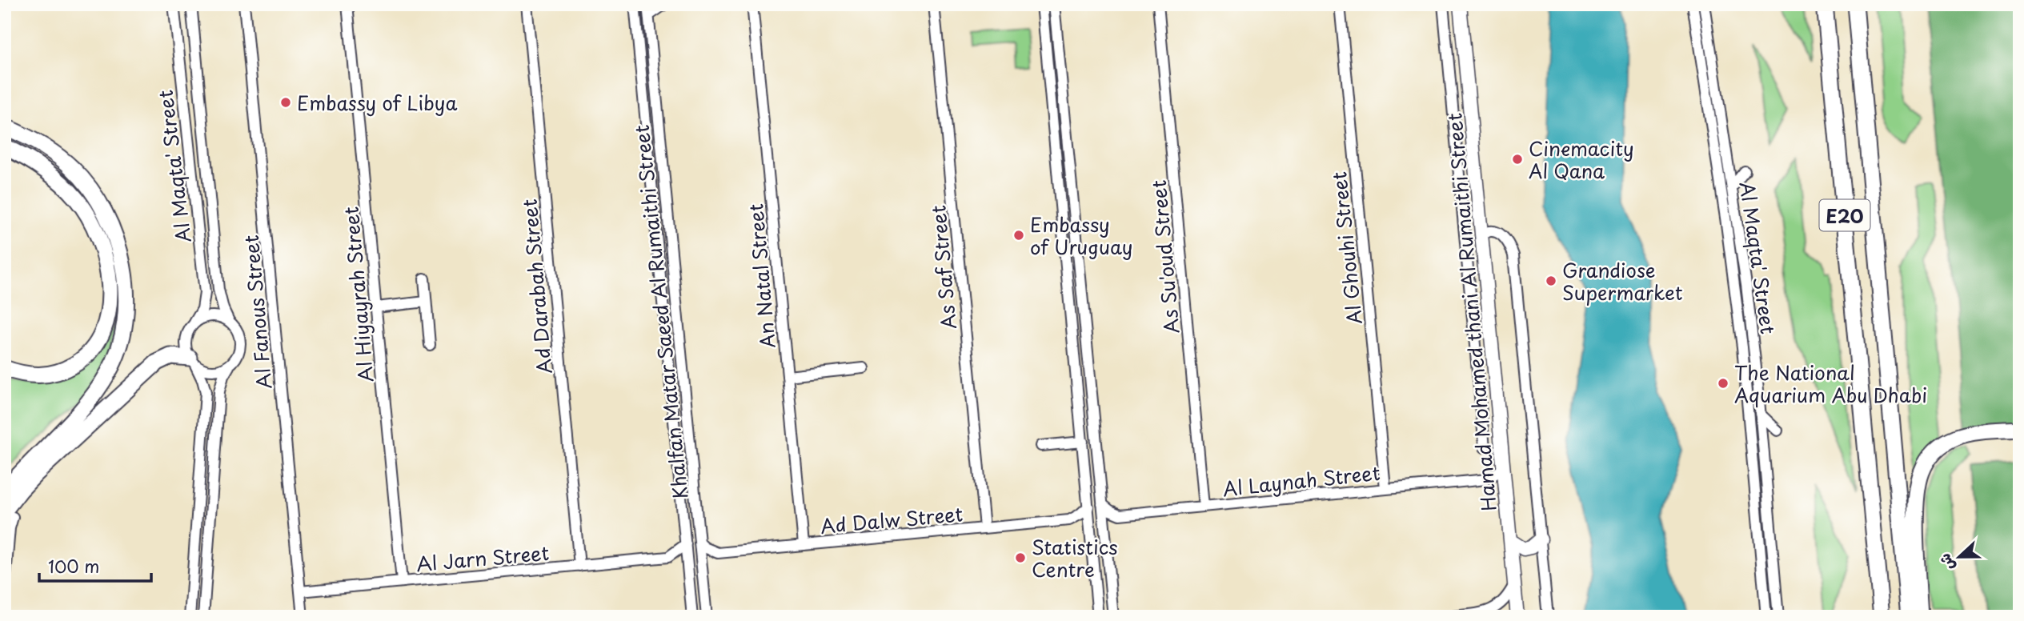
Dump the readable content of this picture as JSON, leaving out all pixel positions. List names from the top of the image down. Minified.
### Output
{"streets":{"highway":["E20"],"main road":["Hamad Mohamed thani Al Rumaithi Street"],"street":["Al Maqta' Street","Al Ghouhi Street","As Su'oud Street","As Saf Street","An Natal Street","Ad Darabah Street","Al Hiyayrah Street","Al Fanous Street","Khalfan Matar Saeed Al Rumaithi Street","Al Laynah Street","Ad Dalw Street","Al Jarn Street"]},"crossings":[["Al Ghouhi Street","Al Laynah Street"],["As Su'oud Street","Al Laynah Street"],["As Saf Street","Ad Dalw Street"],["An Natal Street","Ad Dalw Street"],["Ad Darabah Street","Al Jarn Street"],["Al Hiyayrah Street","Al Jarn Street"],["Al Fanous Street","Al Jarn Street"],["Khalfan Matar Saeed Al Rumaithi Street","Al Jarn Street"],["Hamad Mohamed thani Al Rumaithi Street","Al Laynah Street"]],"places":["Embassy of Libya","Cinemacity Al Qana","Embassy of Uruguay","Grandiose Supermarket","The National Aquarium Abu Dhabi","Statistics Centre"],"scale_bar":"100 m","north":"left"}
